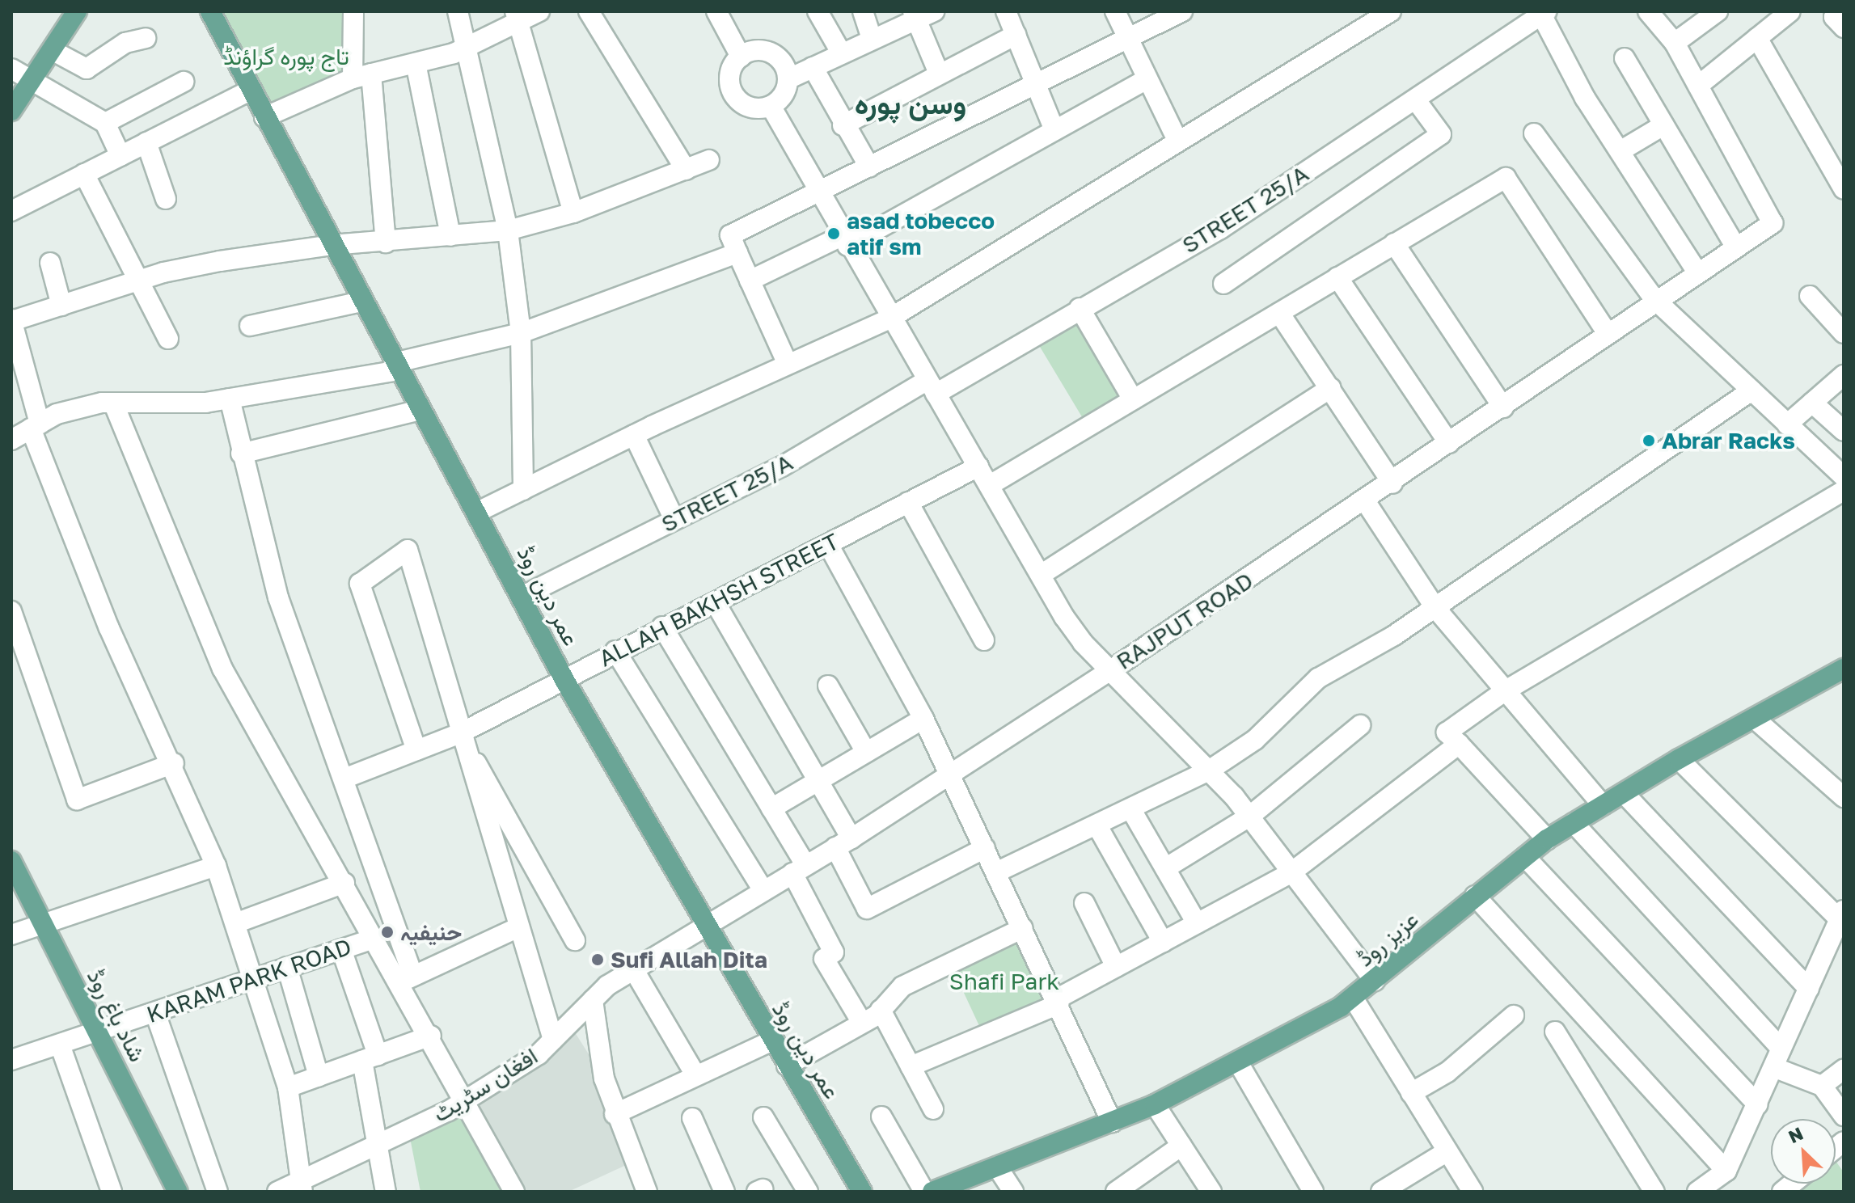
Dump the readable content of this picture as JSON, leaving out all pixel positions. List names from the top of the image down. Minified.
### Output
{"streets":{"main road":["عمر دین روڈ","عزیز روڈ","شاد باغ روڈ"],"street":["STREET 25/A","ALLAH BAKHSH STREET","RAJPUT ROAD","KARAM PARK ROAD","افغان سٹریٹ"]},"crossings":[["STREET 25/A","عمر دین روڈ"],["عمر دین روڈ","ALLAH BAKHSH STREET"],["عمر دین روڈ","RAJPUT ROAD"],["عمر دین روڈ","افغان سٹریٹ"],["RAJPUT ROAD","افغان سٹریٹ"],["KARAM PARK ROAD","شاد باغ روڈ"]],"districts":["وسن پورہ"],"parks":["تاج پورہ گراؤنڈ","Shafi Park"],"places":["asad tobecco atif sm","Abrar Racks","حنیفیہ","Sufi Allah Dita"],"north":"top left"}
